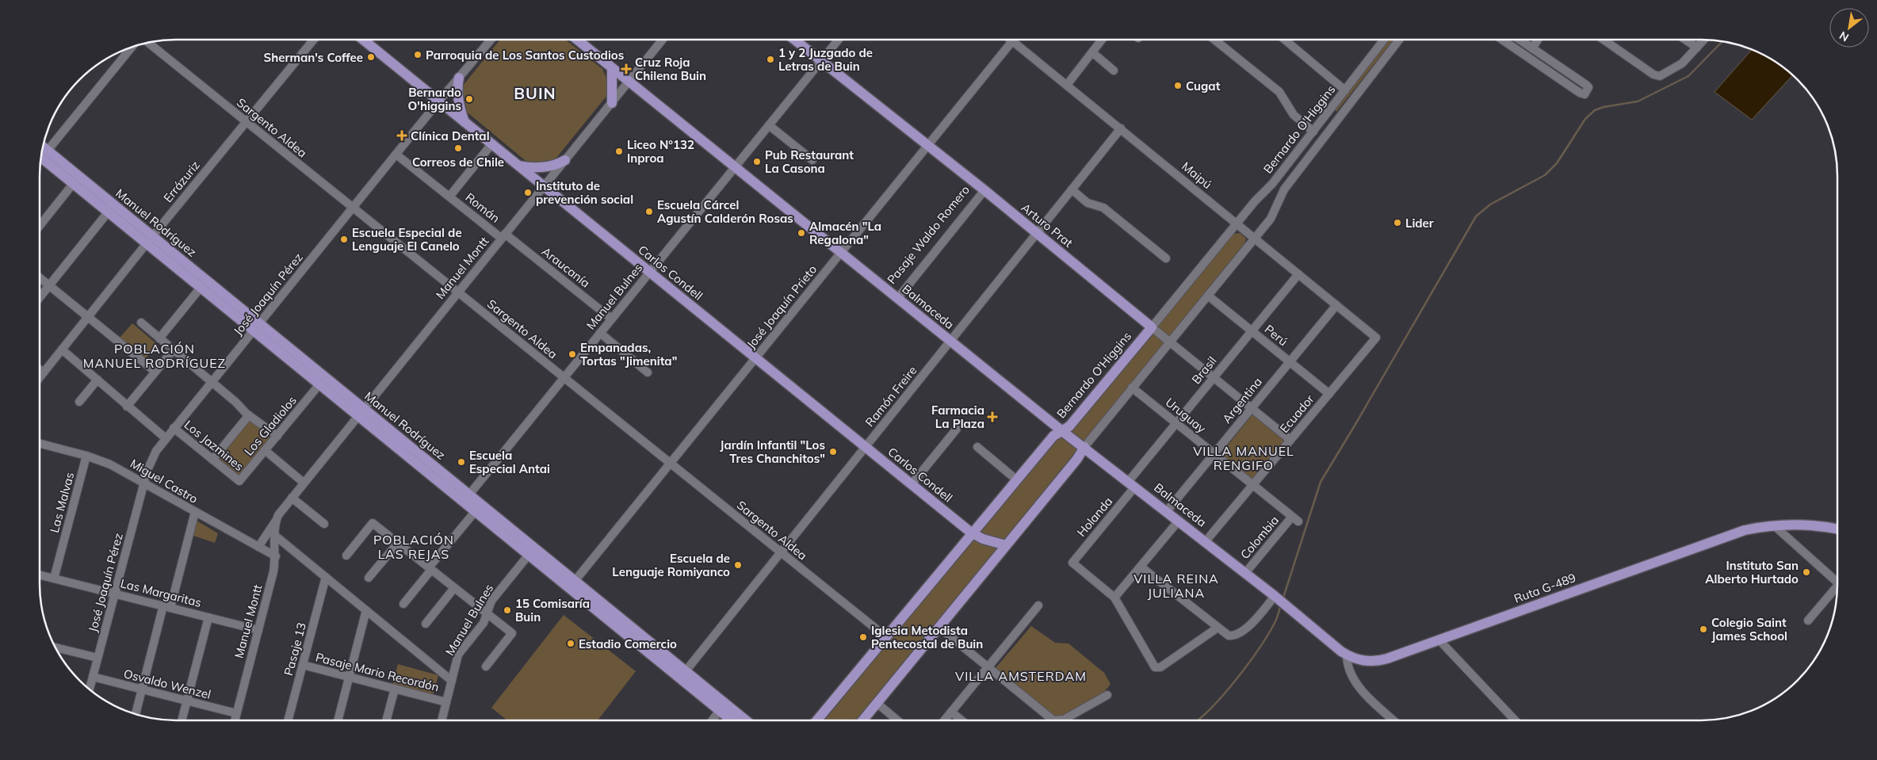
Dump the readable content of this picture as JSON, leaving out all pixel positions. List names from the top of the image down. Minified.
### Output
{"streets":{"main road":["Bernardo O'Higgins","Manuel Rodríguez","Arturo Prat","Carlos Condell","Balmaceda","Ruta G-489"],"street":["Sargento Aldea","Maipú","Errázuriz","Román","Pasaje Waldo Romero","Araucanía","Manuel Montt","José Joaquín Pérez","Manuel Bulnes","José Joaquín Prieto","Perú","Brasil","Ramón Freire","Argentina","Ecuador","Uruguay","Los Gladiolos","Los Jazmines","Miguel Castro","Las Malvas","Holanda","Colombia","Las Margaritas","Pasaje 13","Pasaje Mario Recordón","Osvaldo Wenzel"]},"crossings":[["Sargento Aldea","Bernardo O'Higgins"],["Sargento Aldea","Errázuriz"],["Sargento Aldea","Manuel Montt"],["Sargento Aldea","José Joaquín Pérez"],["Sargento Aldea","Manuel Bulnes"],["Sargento Aldea","José Joaquín Prieto"],["Sargento Aldea","Ramón Freire"],["Bernardo O'Higgins","Maipú"],["Bernardo O'Higgins","Arturo Prat"],["Bernardo O'Higgins","Carlos Condell"],["Bernardo O'Higgins","Balmaceda"],["Bernardo O'Higgins","Perú"],["Bernardo O'Higgins","Uruguay"],["Maipú","José Joaquín Prieto"],["Maipú","Brasil"],["Maipú","Ramón Freire"],["Maipú","Argentina"],["Maipú","Ecuador"],["Errázuriz","Manuel Rodríguez"],["Román","Araucanía"],["Román","Manuel Montt"],["Román","Carlos Condell"],["Román","José Joaquín Pérez"],["Manuel Rodríguez","Manuel Montt"],["Manuel Rodríguez","José Joaquín Pérez"],["Manuel Rodríguez","Manuel Bulnes"],["Manuel Rodríguez","José Joaquín Prieto"],["Manuel Rodríguez","Ramón Freire"],["Manuel Rodríguez","Los Gladiolos"],["Arturo Prat","Pasaje Waldo Romero"],["Arturo Prat","Manuel Bulnes"],["Arturo Prat","José Joaquín Prieto"],["Arturo Prat","Brasil"],["Arturo Prat","Ramón Freire"],["Arturo Prat","Argentina"],["Arturo Prat","Ecuador"],["Pasaje Waldo Romero","Balmaceda"],["Araucanía","Manuel Montt"],["Araucanía","Manuel Bulnes"],["Manuel Montt","Carlos Condell"],["Manuel Montt","Balmaceda"],["Manuel Montt","Miguel Castro"],["Manuel Montt","Las Margaritas"],["Manuel Montt","Osvaldo Wenzel"],["Carlos Condell","José Joaquín Pérez"],["Carlos Condell","Manuel Bulnes"],["Carlos Condell","José Joaquín Prieto"],["Carlos Condell","Ramón Freire"],["José Joaquín Pérez","Los Jazmines"],["José Joaquín Pérez","Miguel Castro"],["José Joaquín Pérez","Las Margaritas"],["José Joaquín Pérez","Osvaldo Wenzel"],["Manuel Bulnes","Balmaceda"],["Manuel Bulnes","Pasaje Mario Recordón"],["José Joaquín Prieto","Balmaceda"],["Balmaceda","Brasil"],["Balmaceda","Ramón Freire"],["Balmaceda","Argentina"],["Balmaceda","Ecuador"],["Balmaceda","Holanda"],["Balmaceda","Colombia"],["Balmaceda","Ruta G-489"],["Perú","Brasil"],["Perú","Argentina"],["Perú","Ecuador"],["Brasil","Uruguay"],["Brasil","Holanda"],["Argentina","Uruguay"],["Ecuador","Uruguay"],["Uruguay","Colombia"],["Los Gladiolos","Los Jazmines"],["Miguel Castro","Las Malvas"],["Las Malvas","Las Margaritas"],["Pasaje 13","Pasaje Mario Recordón"]],"districts":["BUIN","POBLACIÓN MANUEL RODRÍGUEZ","VILLA MANUEL RENGIFO","POBLACIÓN LAS REJAS","VILLA REINA JULIANA","VILLA AMSTERDAM"],"places":{"other":["Parroquia de Los Santos Custodios","Sherman's Coffee","1 y 2 Juzgado de Letras de Buin","Cugat","Bernardo O'higgins","Correos de Chile","Liceo N°132 Inproa","Pub Restaurant La Casona","Instituto de prevención social","Escuela Cárcel Agustín Calderón Rosas","Lider","Almacén \"La Regalona\"","Escuela Especial de Lenguaje El Canelo","Empanadas, Tortas \"Jimenita\"","Jardín Infantil \"Los Tres Chanchitos\"","Escuela Especial Antai","Escuela de Lenguaje Romiyanco","Instituto San Alberto Hurtado","15 Comisaría Buin","Colegio Saint James School","Iglesia Metodista Pentecostal de Buin","Estadio Comercio"],"health":["Cruz Roja Chilena Buin","Clínica Dental","Farmacia La Plaza"]},"north":"bottom left"}
